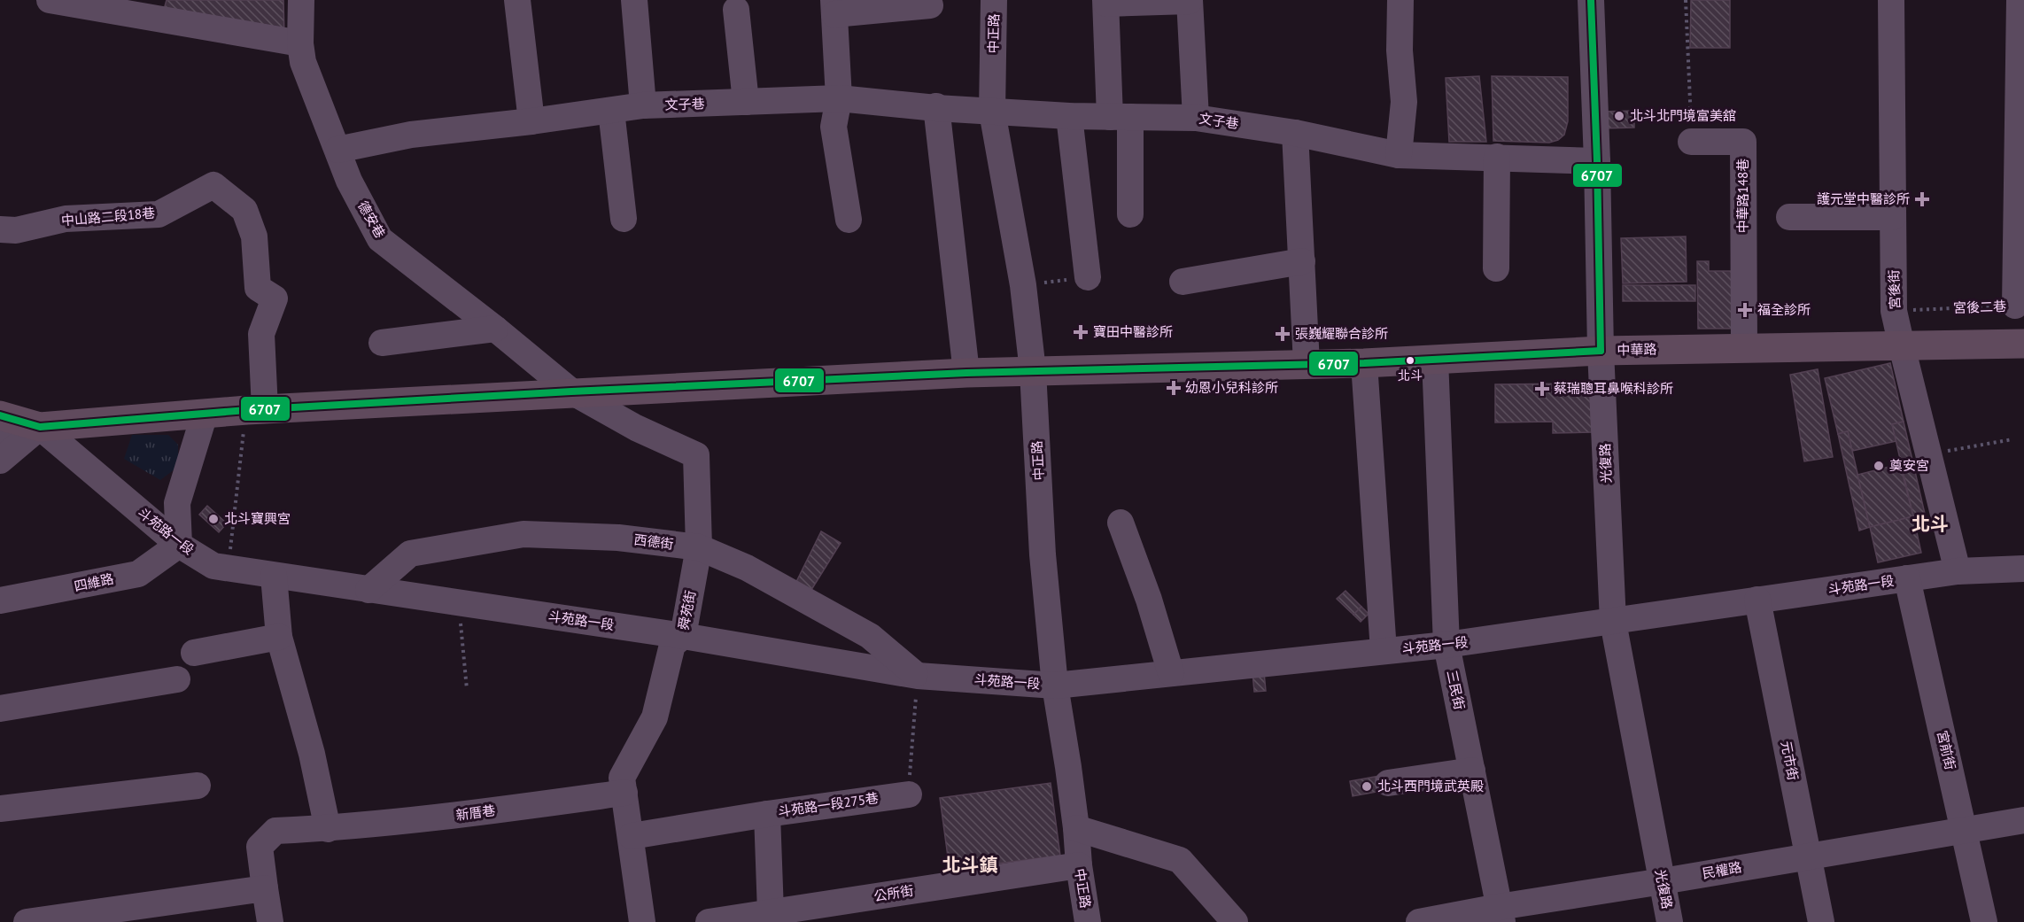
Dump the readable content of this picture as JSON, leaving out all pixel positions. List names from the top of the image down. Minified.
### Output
{"streets":{"main road":["中華路","斗苑路一段"],"street":["中正路","文子巷","中華路148巷","中山路二段18巷","德安巷","宮後街","宮後二巷","光復路","西德街","四維路","舜苑街","三民街","宮前街","元市街","斗苑路一段275巷","新厝巷","民權路","公所街"]},"crossings":[["中正路","文子巷"],["中正路","中華路"],["中正路","斗苑路一段"],["中正路","公所街"],["文子巷","德安巷"],["文子巷","光復路"],["中華路148巷","中華路"],["中山路二段18巷","中華路"],["德安巷","中華路"],["德安巷","舜苑街"],["宮後街","宮後二巷"],["宮後街","中華路"],["宮後街","斗苑路一段"],["中華路","光復路"],["中華路","斗苑路一段"],["中華路","舜苑街"],["中華路","三民街"],["光復路","斗苑路一段"],["光復路","民權路"],["斗苑路一段","西德街"],["斗苑路一段","四維路"],["斗苑路一段","舜苑街"],["斗苑路一段","三民街"],["斗苑路一段","宮前街"],["斗苑路一段","元市街"],["西德街","舜苑街"],["舜苑街","斗苑路一段275巷"],["舜苑街","新厝巷"],["三民街","民權路"],["宮前街","民權路"],["元市街","民權路"]],"districts":["北斗","北斗鎮"],"places":{"other":["北斗北門境富美舘","北斗","奠安宮","北斗寶興宮","北斗西門境武英殿"],"health":["護元堂中醫診所","福全診所","寶田中醫診所","張巍耀聯合診所","幼恩小兒科診所","蔡瑞聰耳鼻喉科診所"]},"lines":["transit line 6707"]}
